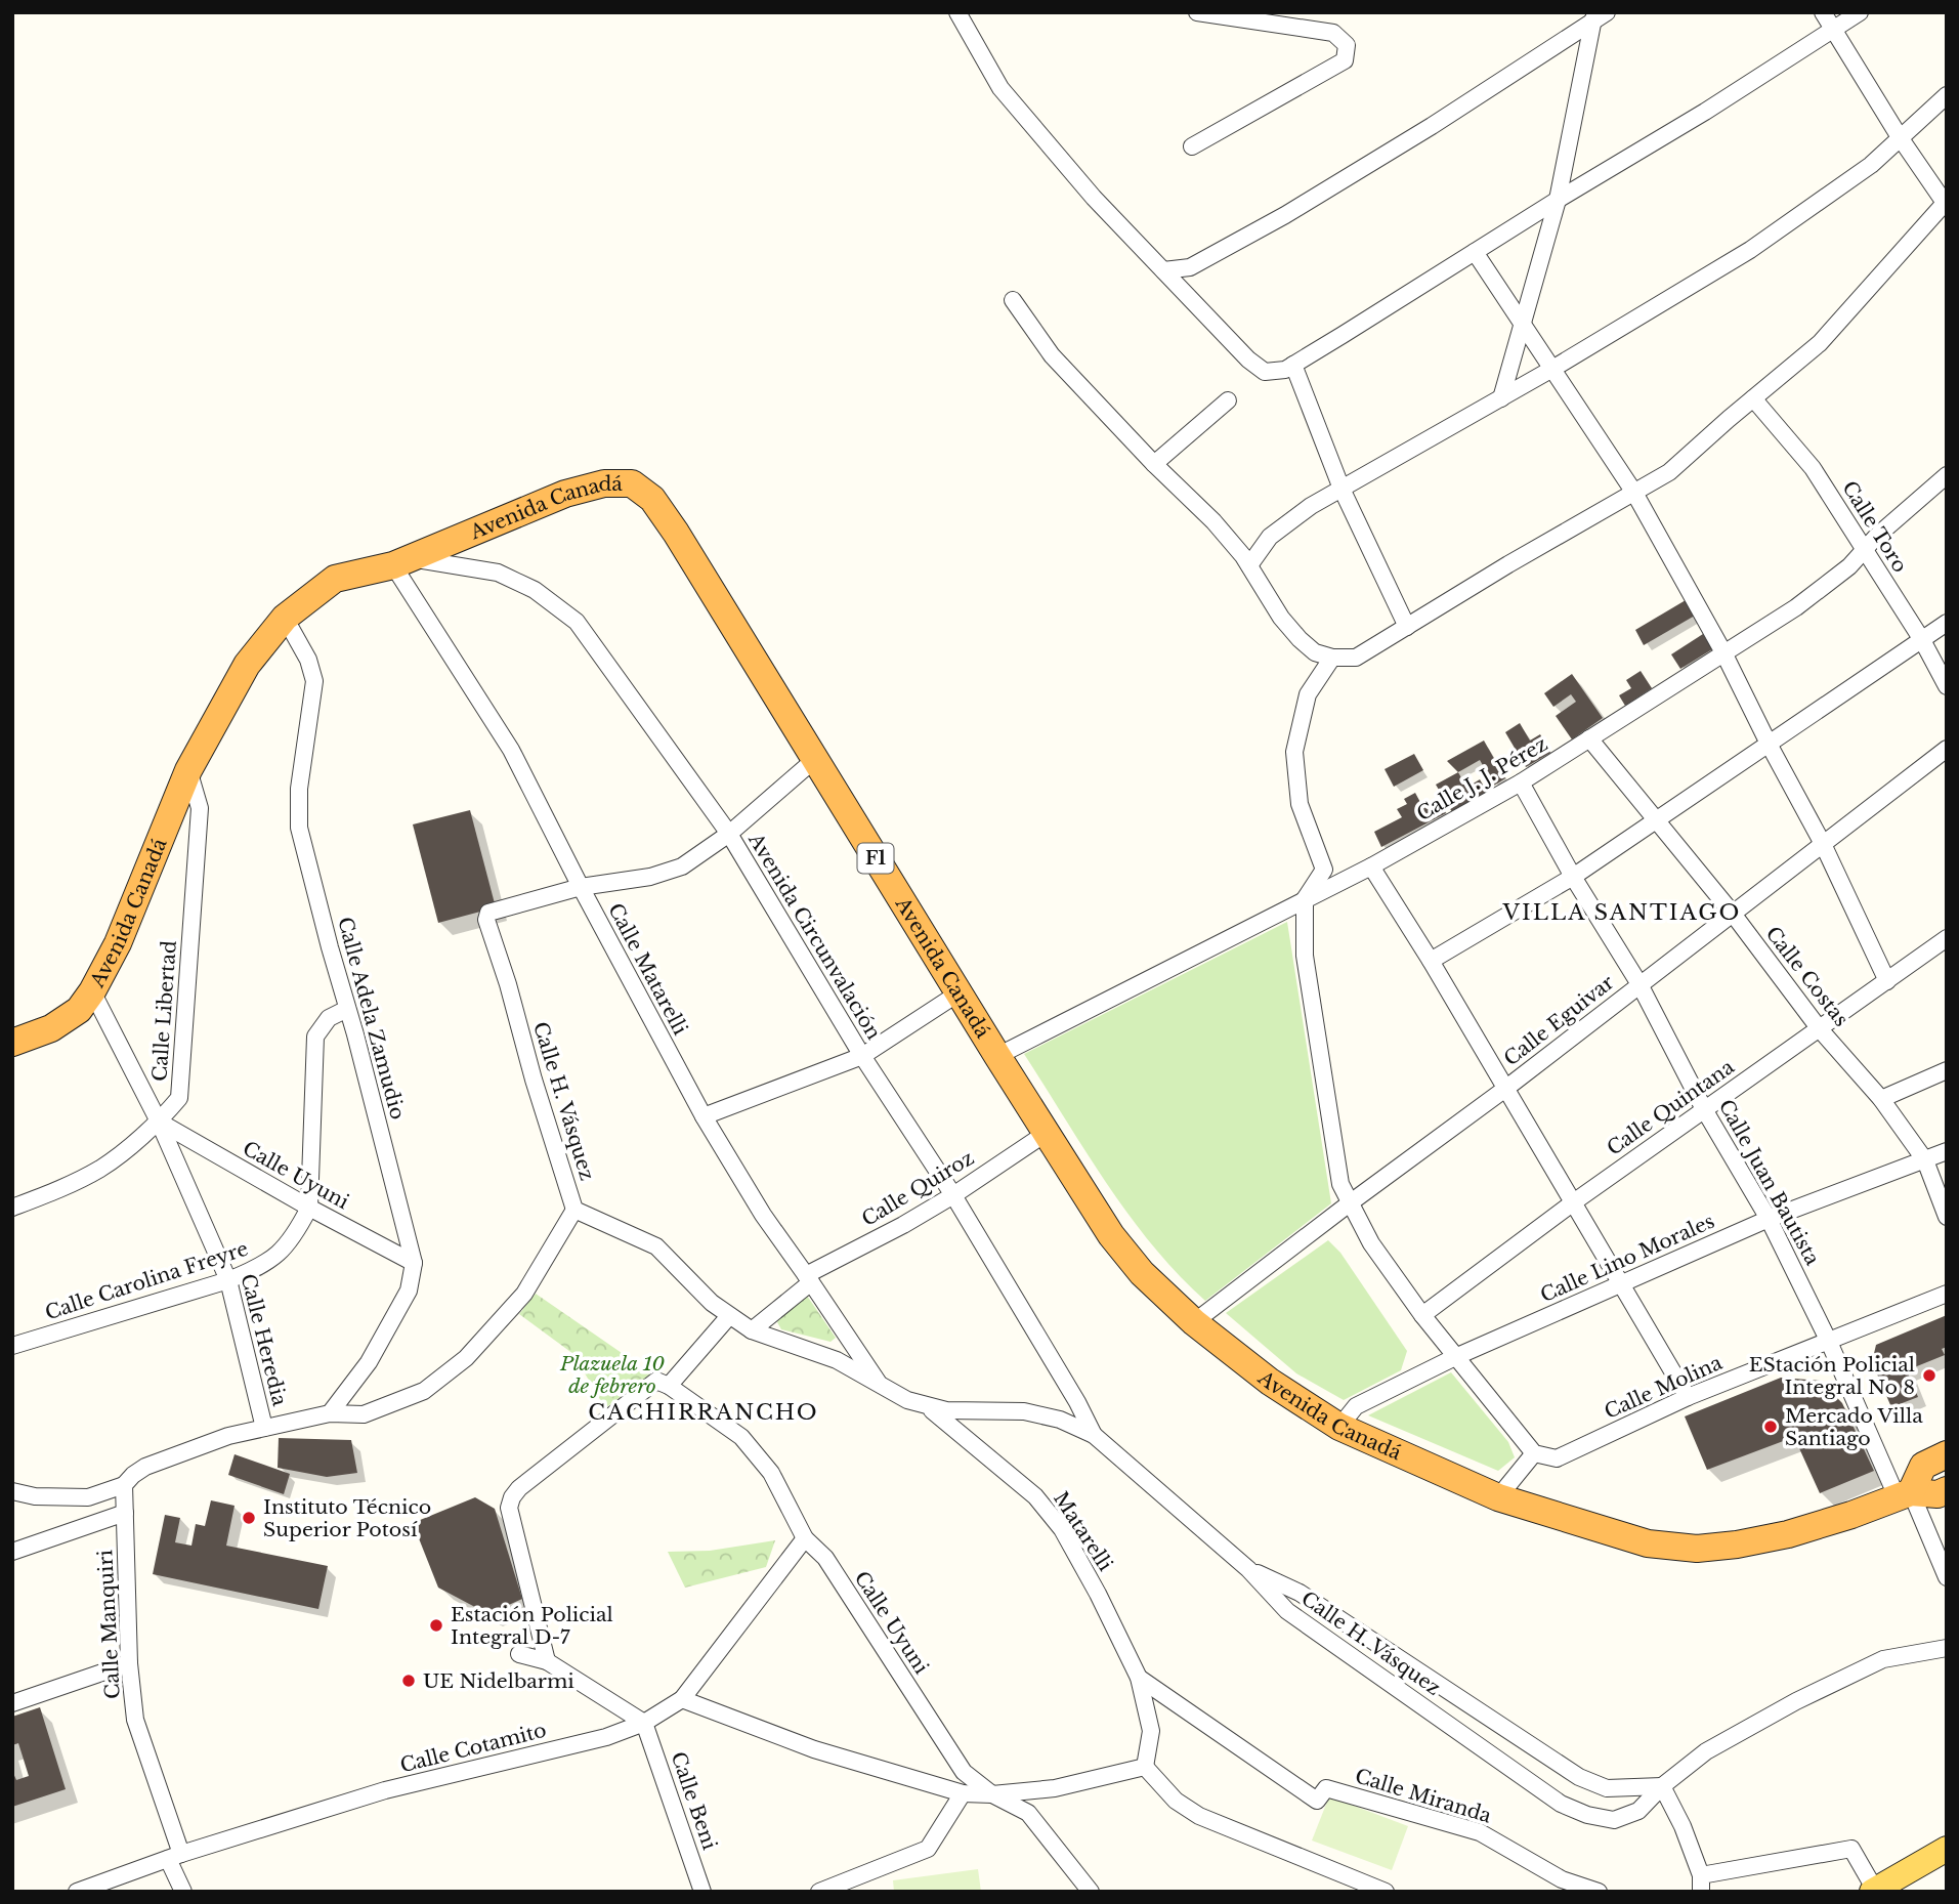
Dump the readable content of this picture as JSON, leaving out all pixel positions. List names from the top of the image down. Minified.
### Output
{"streets":{"highway":["Avenida Canadá","F1"],"street":["Calle Toro","Calle J. J. Pérez","Avenida Circunvalación","Calle Matarelli","Calle Costas","Calle Libertad","Calle Adela Zamudio","Calle Eguivar","Calle H. Vásquez","Calle Quintana","Calle Uyuni","Calle Juan Bautista","Calle Quiroz","Calle Lino Morales","Calle Carolina Freyre","Calle Heredia","Calle Molina","Matarelli","Calle Manquiri","Calle Cotamito","Calle Miranda","Calle Beni"]},"crossings":[["Avenida Canadá","Calle J. J. Pérez"],["Avenida Canadá","Avenida Circunvalación"],["Avenida Canadá","Calle Matarelli"],["Avenida Canadá","Calle Libertad"],["Avenida Canadá","Calle Adela Zamudio"],["Avenida Canadá","Calle Eguivar"],["Avenida Canadá","Calle Juan Bautista"],["Avenida Canadá","Calle Quiroz"],["Avenida Canadá","Calle Lino Morales"],["Avenida Canadá","Calle Heredia"],["Calle Toro","Calle J. J. Pérez"],["Calle J. J. Pérez","Calle Costas"],["Calle J. J. Pérez","Calle Juan Bautista"],["Avenida Circunvalación","Calle Matarelli"],["Avenida Circunvalación","Calle H. Vásquez"],["Avenida Circunvalación","Calle Quiroz"],["Calle Matarelli","Calle H. Vásquez"],["Calle Matarelli","Calle Quiroz"],["Calle Costas","Calle Eguivar"],["Calle Costas","Calle Quintana"],["Calle Costas","Calle Lino Morales"],["Calle Libertad","Calle Uyuni"],["Calle Libertad","Calle Heredia"],["Calle Adela Zamudio","Calle Uyuni"],["Calle Adela Zamudio","Calle Carolina Freyre"],["Calle Eguivar","Calle Juan Bautista"],["Calle H. Vásquez","Calle Quiroz"],["Calle H. Vásquez","Matarelli"],["Calle Quintana","Calle Juan Bautista"],["Calle Uyuni","Calle Carolina Freyre"],["Calle Uyuni","Calle Heredia"],["Calle Uyuni","Calle Cotamito"],["Calle Juan Bautista","Calle Lino Morales"],["Calle Juan Bautista","Calle Molina"],["Calle Carolina Freyre","Calle Heredia"],["Matarelli","Calle Miranda"],["Calle Manquiri","Calle Cotamito"],["Calle Cotamito","Calle Beni"]],"districts":["VILLA SANTIAGO","CACHIRRANCHO"],"parks":["Plazuela 10 de febrero"],"places":["EStación Policial Integral No 8","Mercado Villa Santiago","Instituto Técnico Superior Potosí","Estación Policial Integral D-7","UE Nidelbarmi"]}
